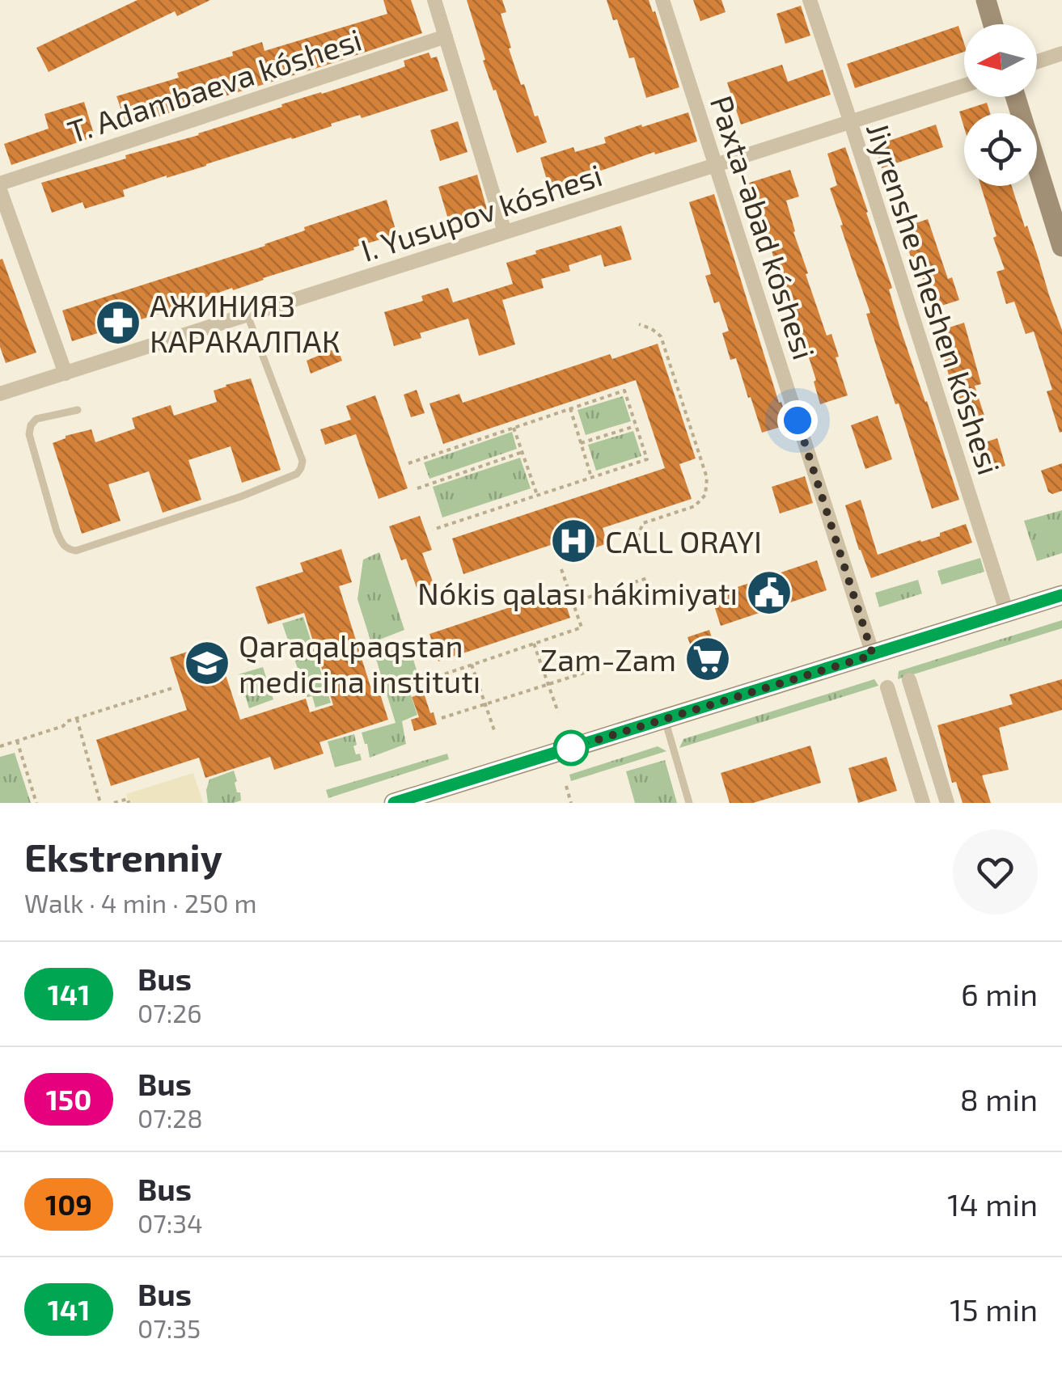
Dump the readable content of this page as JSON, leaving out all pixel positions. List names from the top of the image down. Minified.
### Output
{"streets":{"street":["T. Adambaeva kóshesi","I. Yusupov kóshesi","Paxta-abad kóshesi","Jiyrenshe sheshen kóshesi"]},"crossings":[["I. Yusupov kóshesi","Paxta-abad kóshesi"],["I. Yusupov kóshesi","Jiyrenshe sheshen kóshesi"]],"places":{"pharmacy":["АЖИНИЯЗ КАРАКАЛПАК"],"hospital":["CALL ORAYI"],"public building":["Nókis qalası hákimiyatı"],"supermarket":["Zam-Zam"],"school or university":["Qaraqalpaqstan medicina institutı"]},"lines":["bus line 141"],"north":"left","page":{"heading":["Ekstrenniy","Walk · 4 min · 250 m"],"list":[{"mark":"141","name":"Bus","note":"07:26","value":"6 min"},{"mark":"150","name":"Bus","note":"07:28","value":"8 min"},{"mark":"109","name":"Bus","note":"07:34","value":"14 min"},{"mark":"141","name":"Bus","note":"07:35","value":"15 min"}]}}
